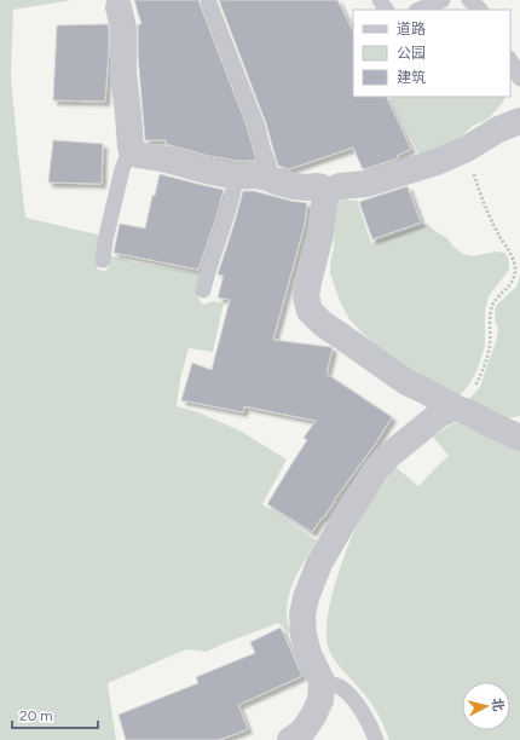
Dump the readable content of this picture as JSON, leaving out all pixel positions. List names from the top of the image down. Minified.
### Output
{"legend":["道路","公园","建筑"],"scale_bar":"20 m","north":"right"}
